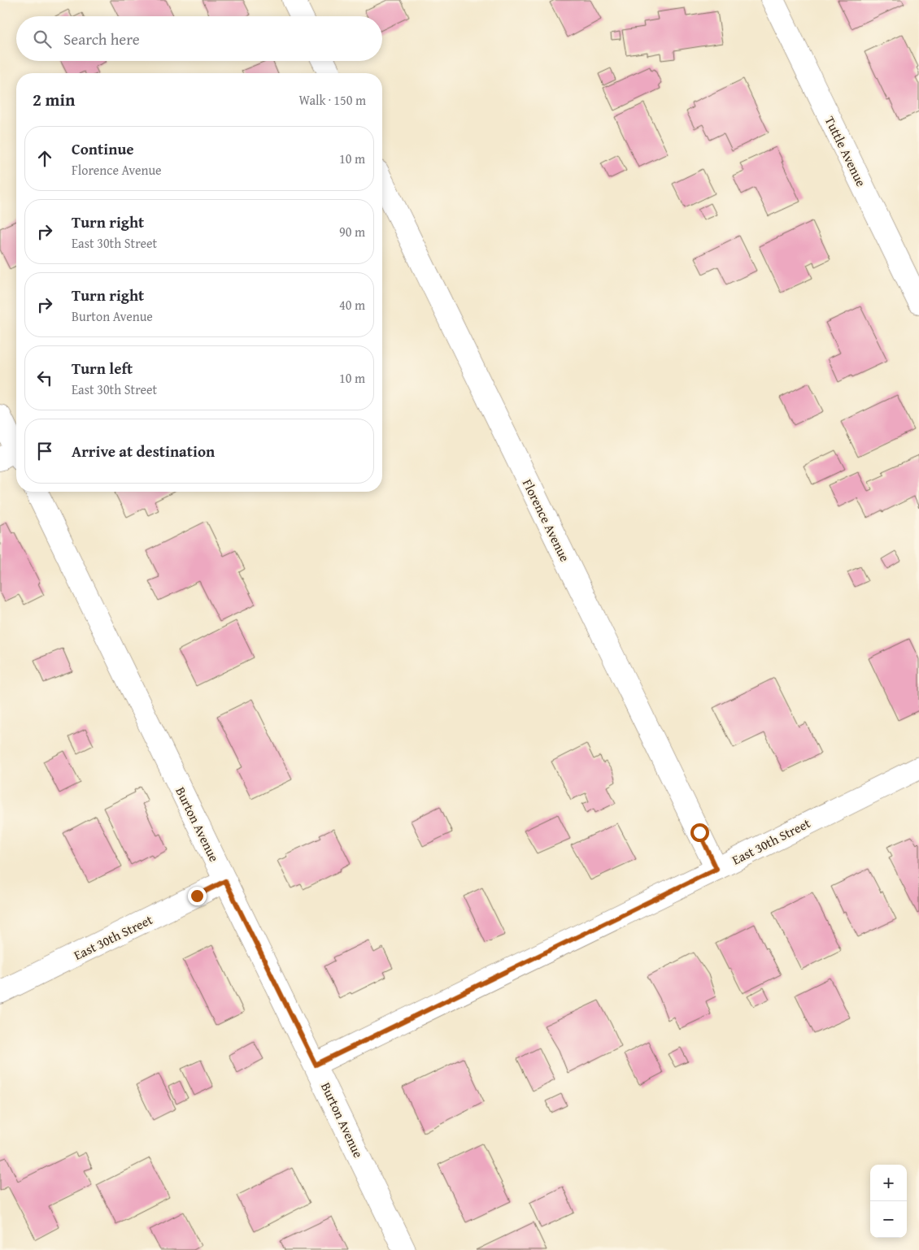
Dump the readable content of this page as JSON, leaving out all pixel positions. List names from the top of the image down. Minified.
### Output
{"streets":{"street":["Tuttle Avenue","Florence Avenue","Burton Avenue","East 30th Street"]},"crossings":[["Florence Avenue","East 30th Street"],["Burton Avenue","East 30th Street"]],"page":{"search":"Search here","heading":["2 min","Walk · 150 m"],"list":[["Continue","Florence Avenue","10 m"],["Turn right","East 30th Street","90 m"],["Turn right","Burton Avenue","40 m"],["Turn left","East 30th Street","10 m"],"Arrive at destination"],"map_buttons":["+","−"]}}
